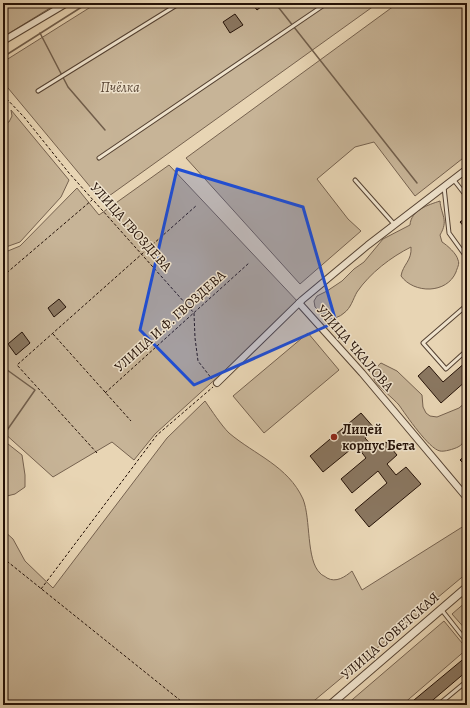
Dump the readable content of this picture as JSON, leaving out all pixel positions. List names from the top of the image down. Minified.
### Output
{"streets":{"street":["УЛИЦА ЧКАЛОВА","УЛИЦА СОВЕТСКАЯ"],"path":["УЛИЦА ГВОЗДЕВА","УЛИЦА И.Ф. ГВОЗДЕВА"]},"crossings":[["УЛИЦА ГВОЗДЕВА","УЛИЦА И.Ф. ГВОЗДЕВА"]],"parks":["Пчёлка"],"places":["Лицей корпус Бета"]}
